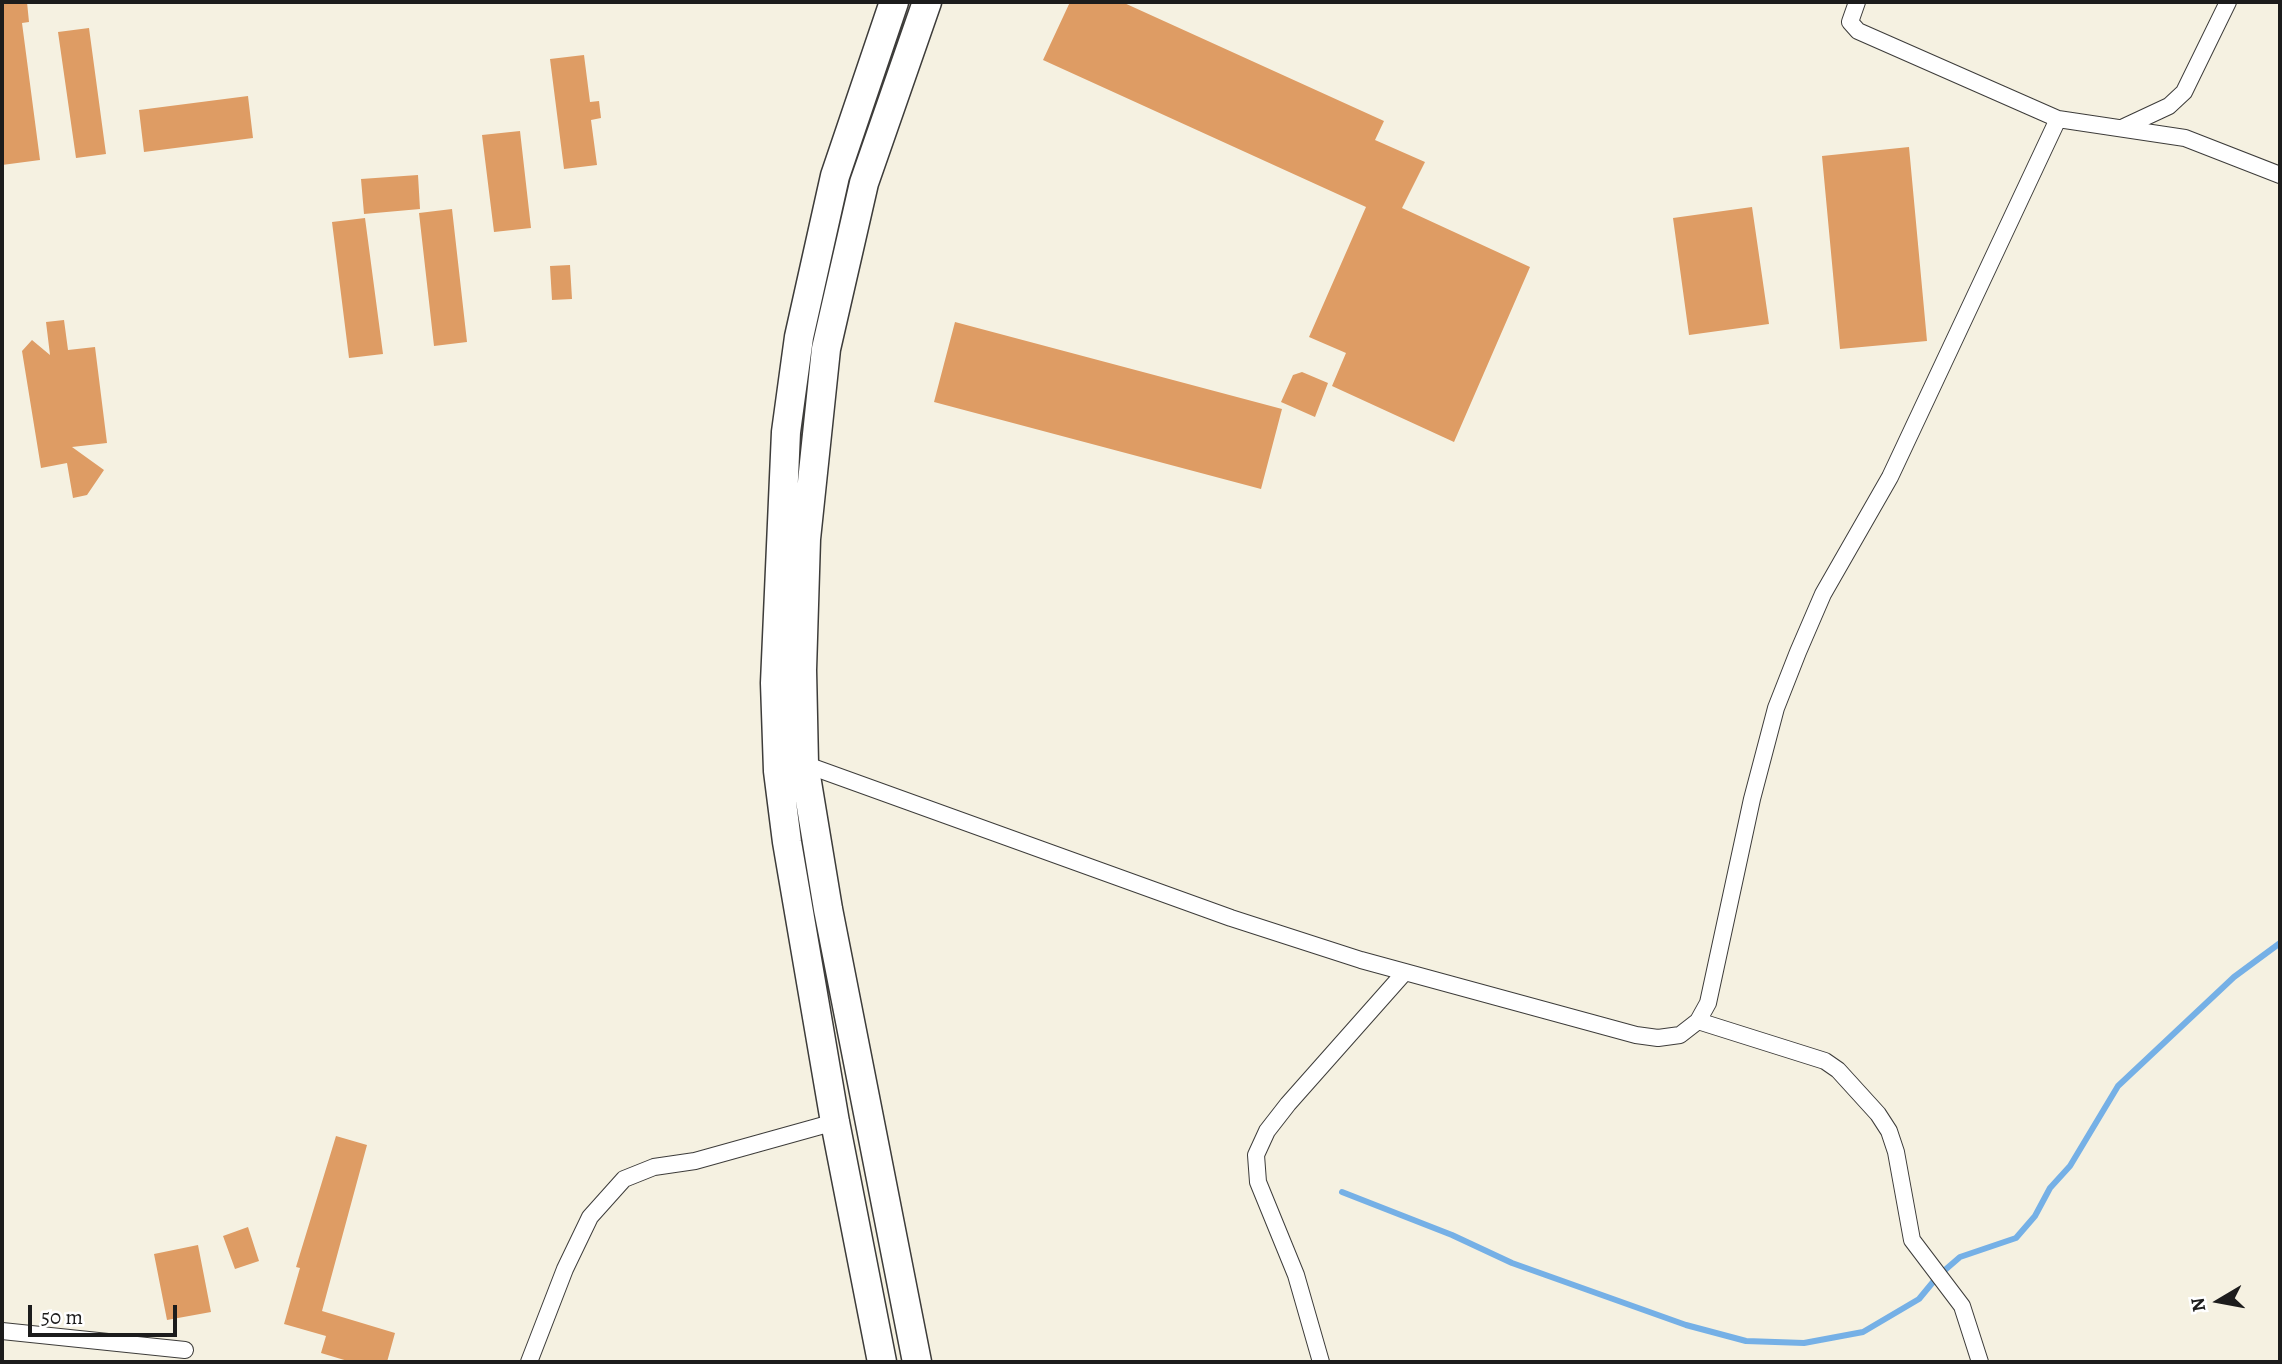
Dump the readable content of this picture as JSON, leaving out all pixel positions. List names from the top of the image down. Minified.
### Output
{"scale_bar":"50 m","north":"left"}
